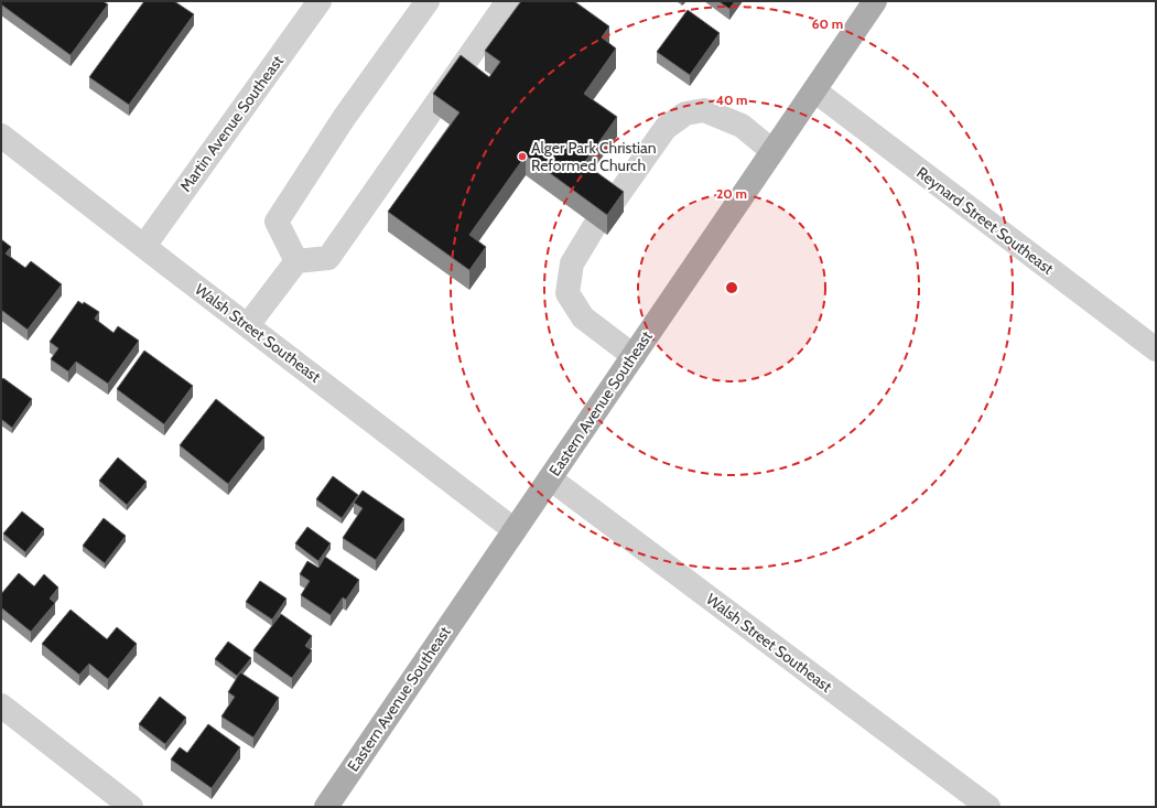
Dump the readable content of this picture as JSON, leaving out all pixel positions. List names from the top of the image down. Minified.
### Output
{"streets":{"main road":["Eastern Avenue Southeast"],"street":["Martin Avenue Southeast","Reynard Street Southeast","Walsh Street Southeast"]},"crossings":[["Martin Avenue Southeast","Walsh Street Southeast"],["Reynard Street Southeast","Eastern Avenue Southeast"],["Walsh Street Southeast","Eastern Avenue Southeast"]],"places":["Alger Park Christian Reformed Church"],"rings":["60 m","40 m","20 m"]}
